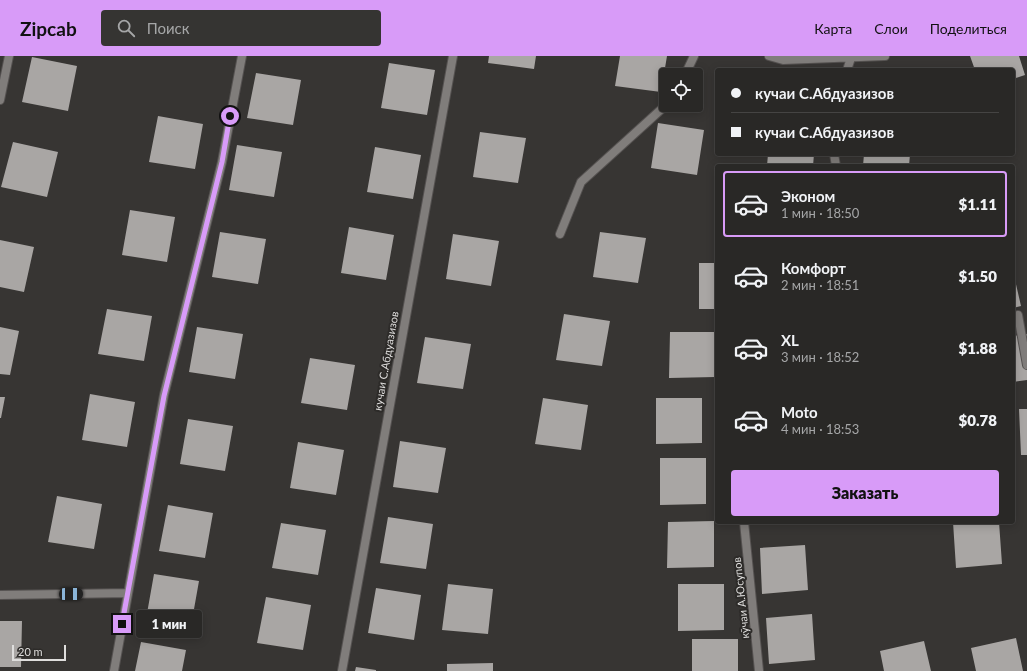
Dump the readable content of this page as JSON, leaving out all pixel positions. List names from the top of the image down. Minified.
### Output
{"streets":{"street":["кучаи С.Абдуазизов","кӯчаи А.Юсупов"]},"scale_bar":"20 m","page":{"header":"Zipcab","search":"Поиск","nav":["Карта","Слои","Поделиться"],"banner":["кучаи С.Абдуазизов","кучаи С.Абдуазизов"],"list":[{"name":"Эконом","note":"1 мин · 18:50","value":"$1.11"},{"name":"Комфорт","note":"2 мин · 18:51","value":"$1.50"},{"name":"XL","note":"3 мин · 18:52","value":"$1.88"},{"name":"Moto","note":"4 мин · 18:53","value":"$0.78"}],"buttons":"Заказать","bubble":"1 мин","scale":"20 m"}}
